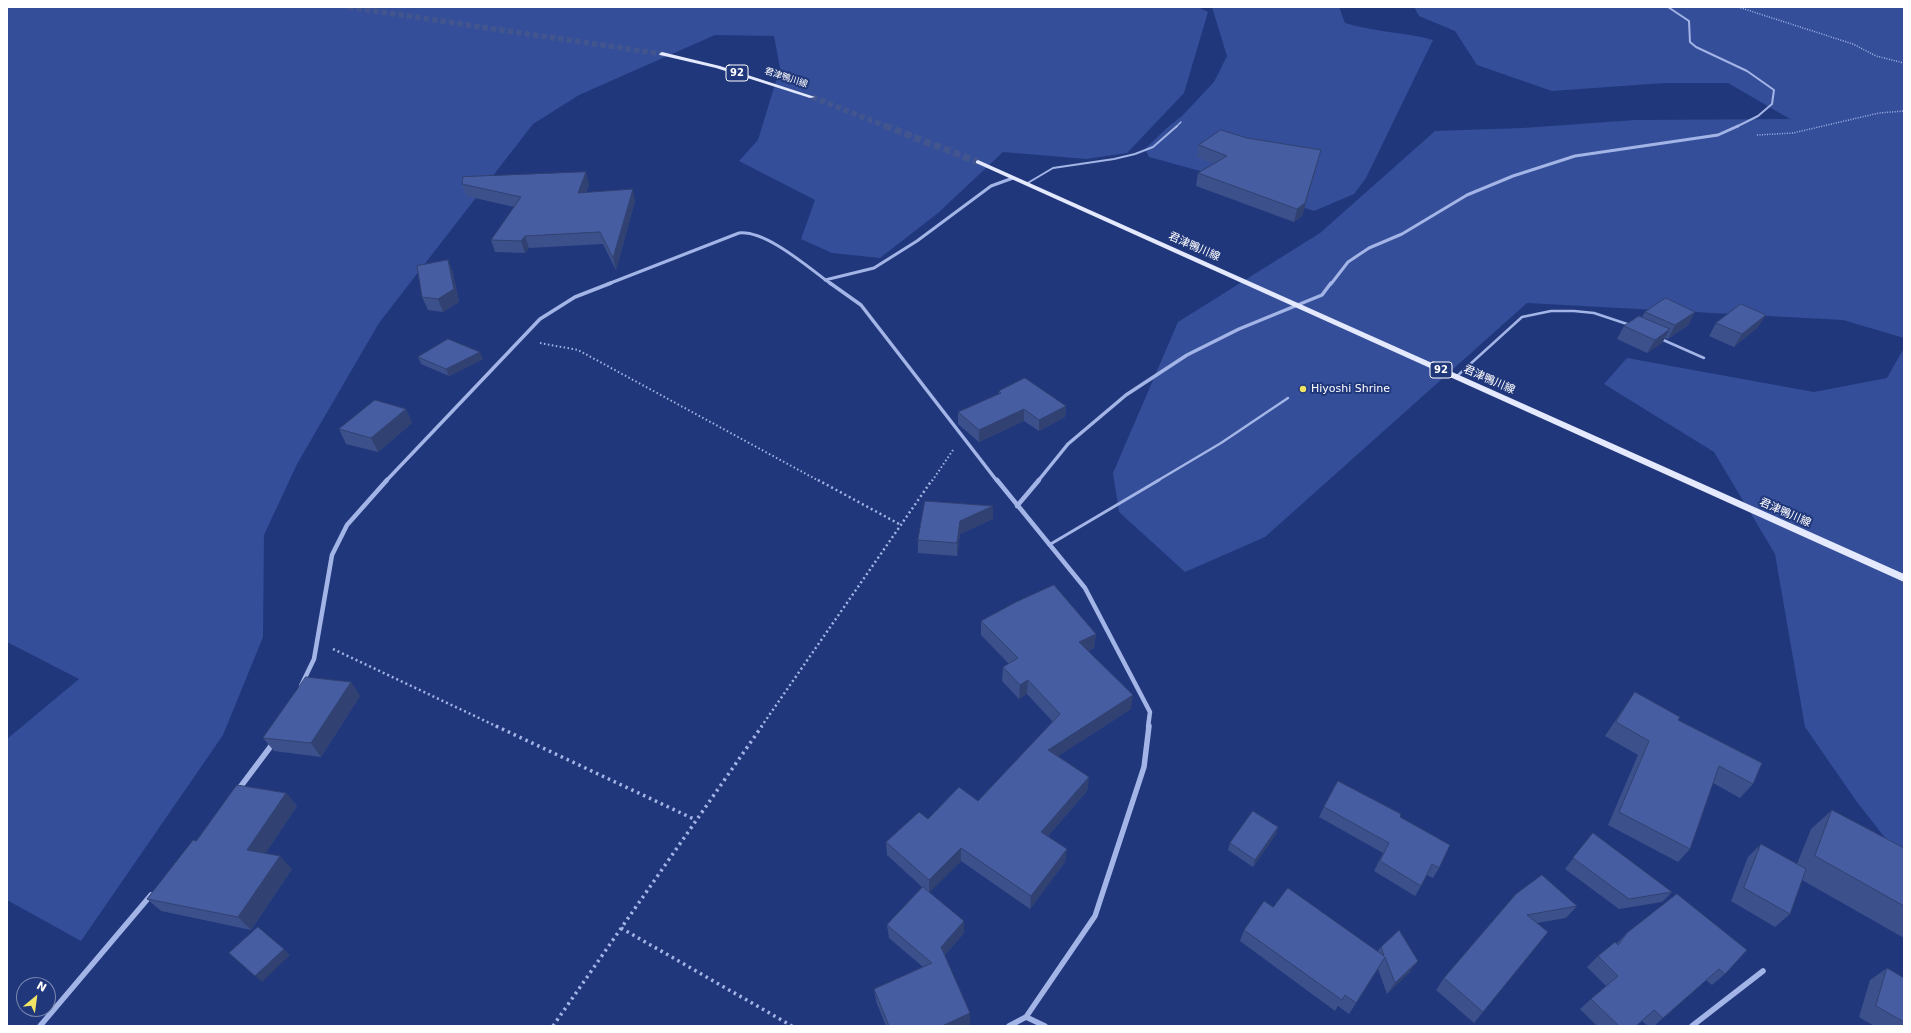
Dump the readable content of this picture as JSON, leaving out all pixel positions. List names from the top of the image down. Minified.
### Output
{"streets":{"main road":["92","君津鴨川線"]},"places":["Hiyoshi Shrine"],"north":"top right"}
